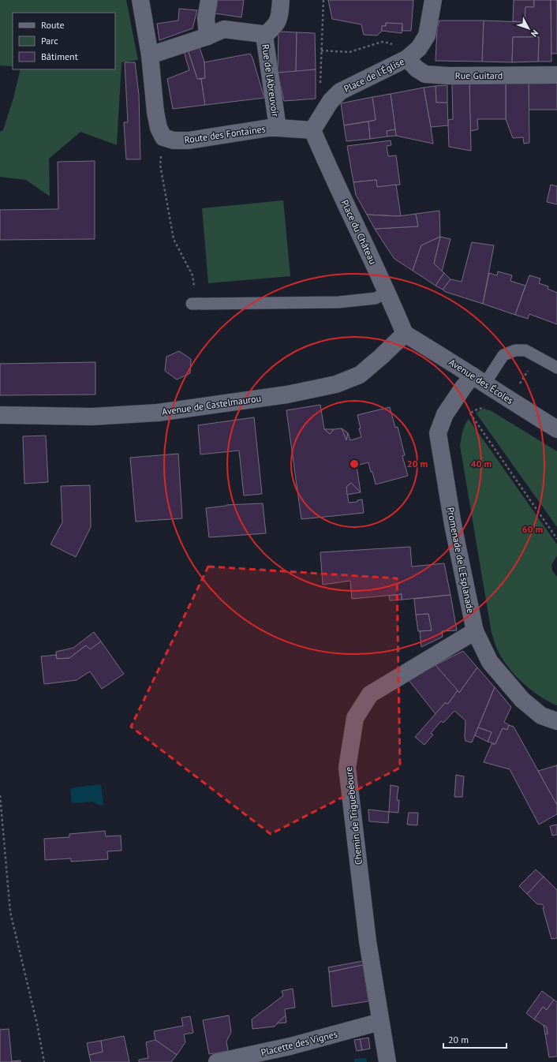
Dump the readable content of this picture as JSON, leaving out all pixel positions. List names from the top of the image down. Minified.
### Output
{"streets":{"street":["Place de l'Église","Rue Guitard","Rue de l'Abreuvoir","Route des Fontaines","Place du Château","Avenue des Écoles","Avenue de Castelmaurou","Promenade de L'Esplanade","Chemin de Triguebéoure","Placette des Vignes"]},"crossings":[["Place de l'Église","Rue Guitard"],["Place de l'Église","Route des Fontaines"],["Place de l'Église","Place du Château"],["Rue de l'Abreuvoir","Route des Fontaines"],["Route des Fontaines","Place du Château"],["Place du Château","Avenue des Écoles"],["Place du Château","Avenue de Castelmaurou"],["Avenue des Écoles","Avenue de Castelmaurou"],["Avenue des Écoles","Promenade de L'Esplanade"],["Promenade de L'Esplanade","Chemin de Triguebéoure"],["Chemin de Triguebéoure","Placette des Vignes"]],"legend":["Route","Parc","Bâtiment"],"scale_bar":"20 m","north":"bottom right","rings":["20 m","40 m","60 m"]}
